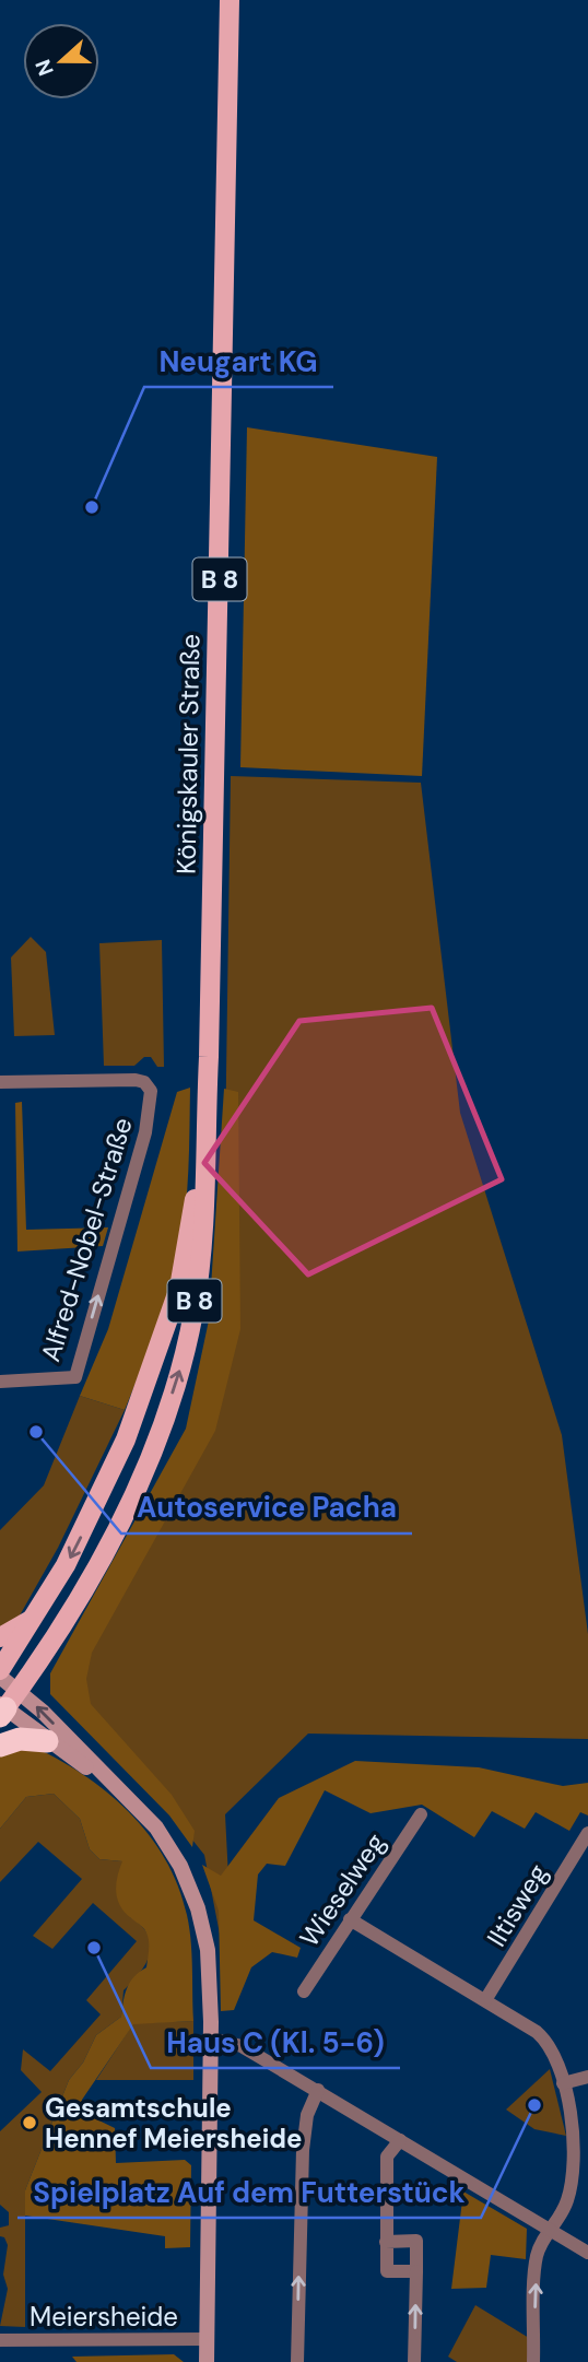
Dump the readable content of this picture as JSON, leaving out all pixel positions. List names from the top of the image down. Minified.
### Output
{"streets":{"main road":["B 8","Königskauler Straße"],"street":["Alfred-Nobel-Straße","Wieselweg","Iltisweg","Meiersheide"]},"crossings":[["B 8","Königskauler Straße"]],"places":["Neugart KG","Autoservice Pacha","Haus C (Kl. 5-6)","Spielplatz Auf dem Futterstück","Gesamtschule Hennef Meiersheide"],"north":"left"}
